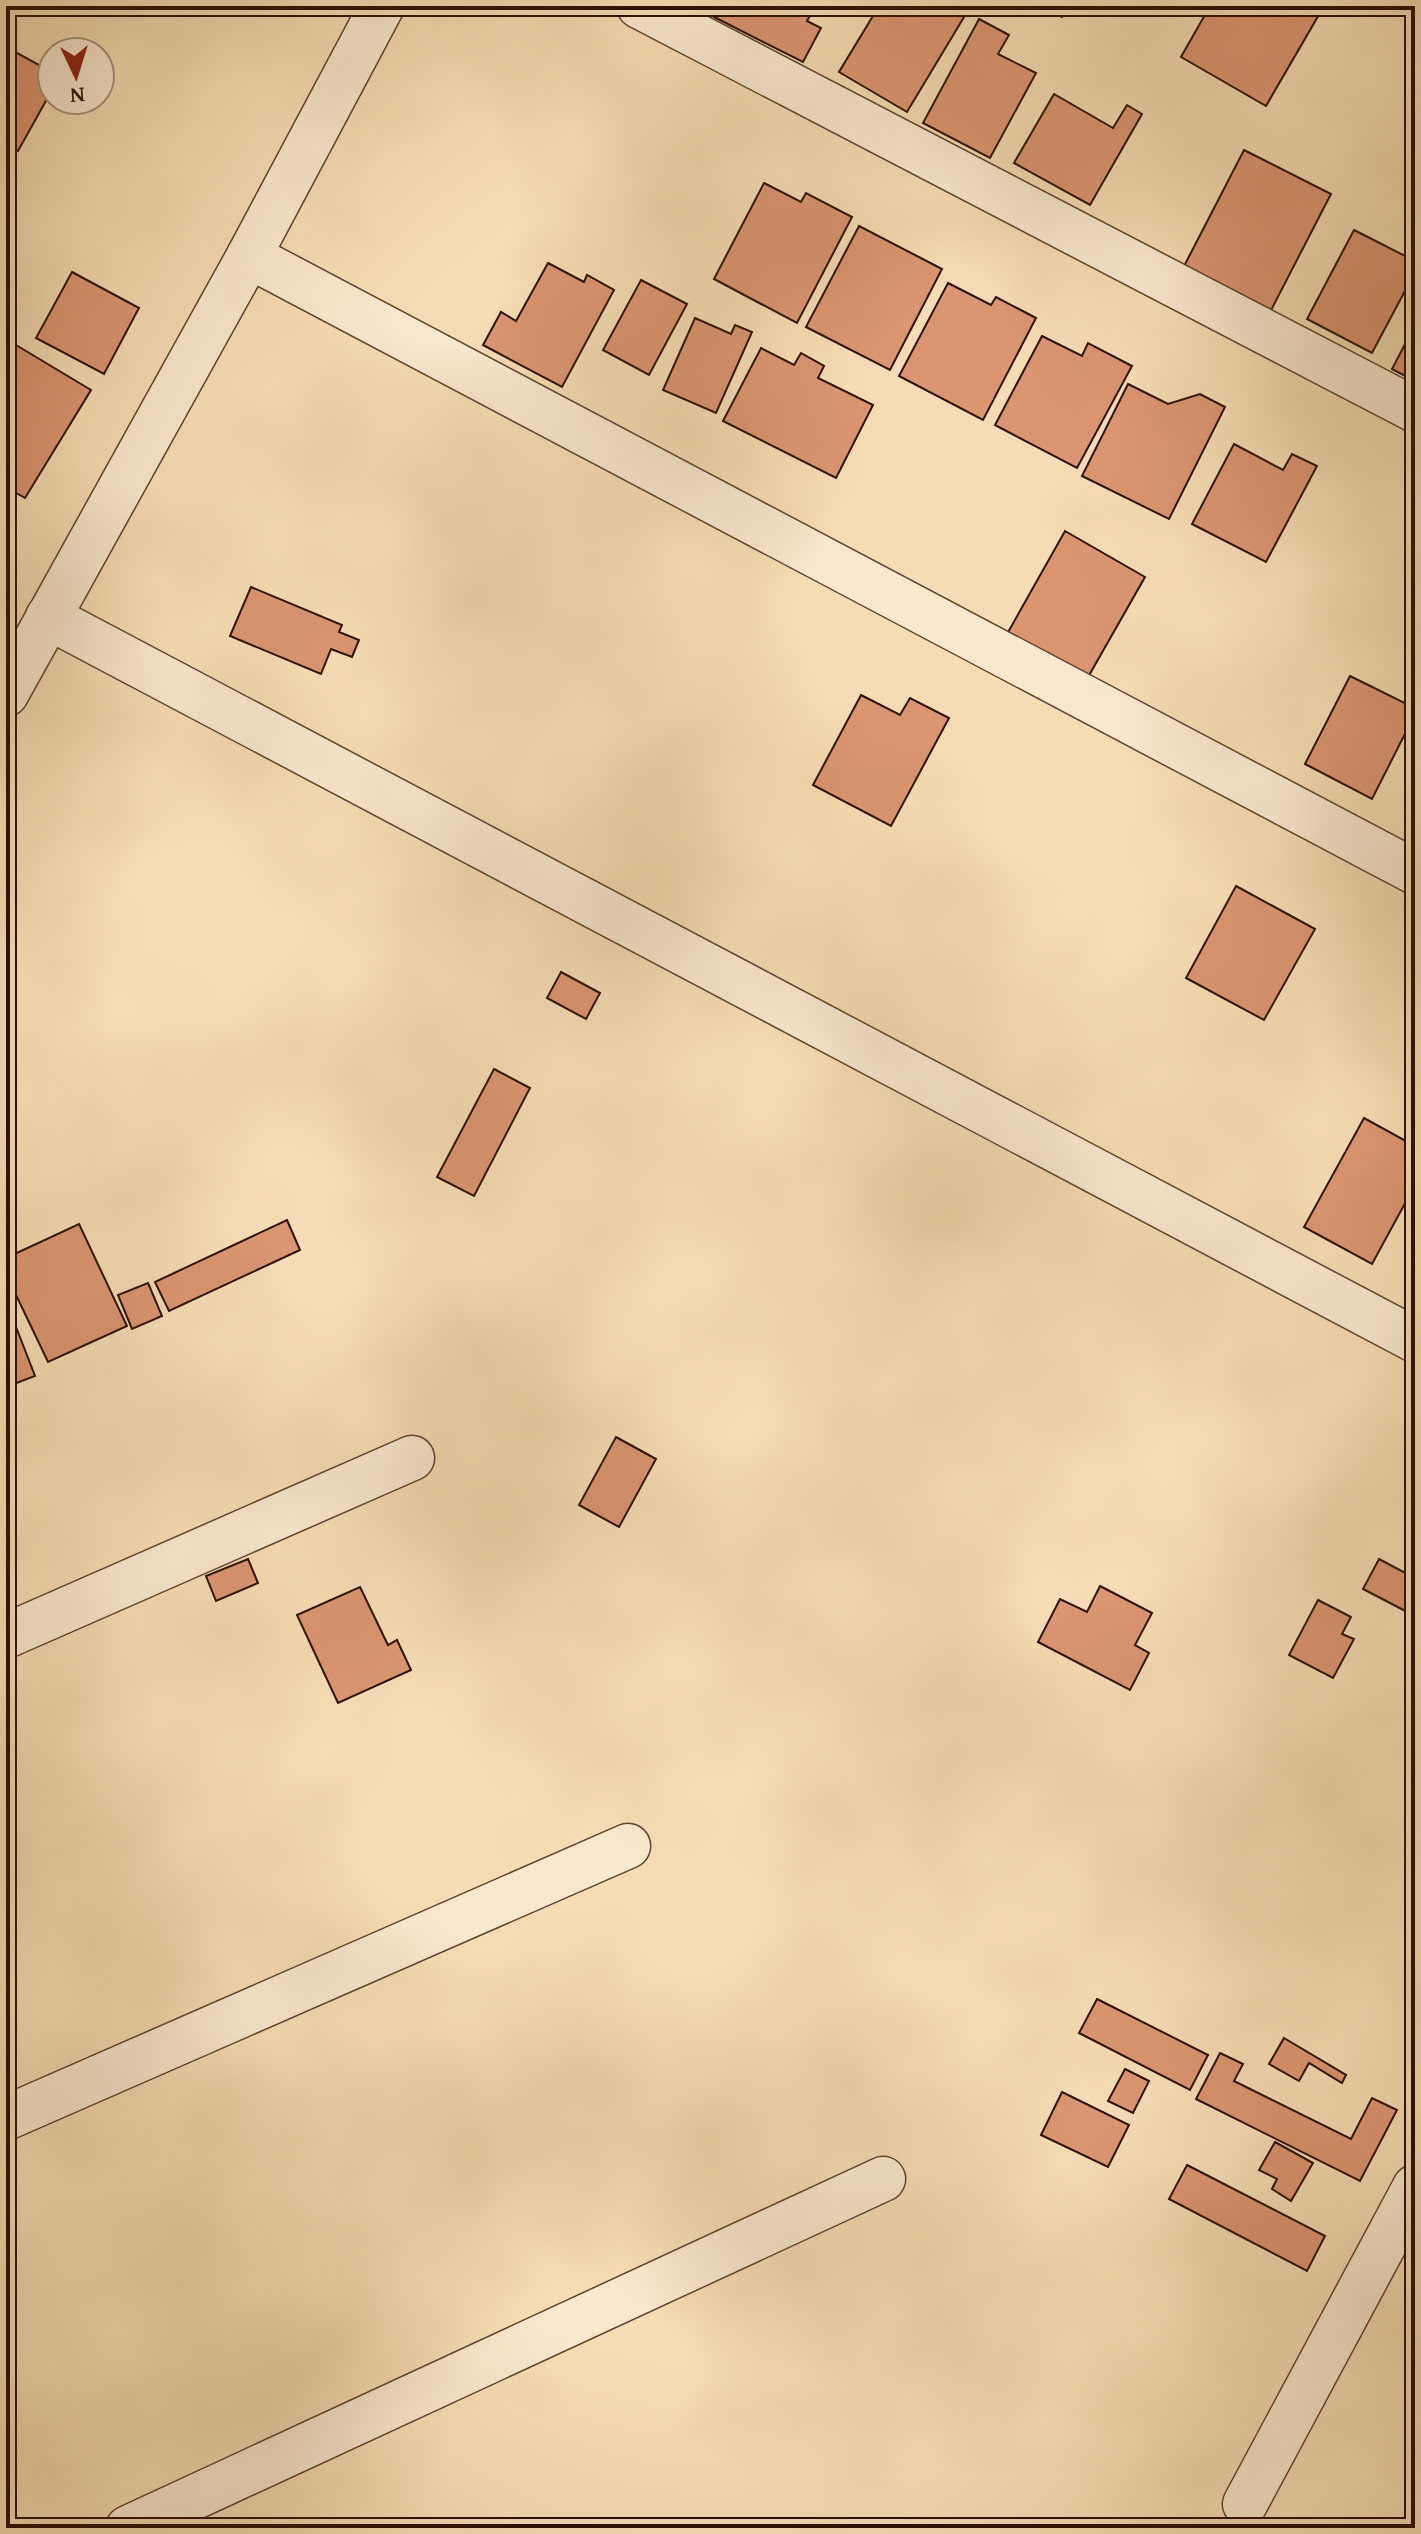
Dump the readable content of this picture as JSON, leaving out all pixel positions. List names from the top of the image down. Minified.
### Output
{"north":"bottom"}
